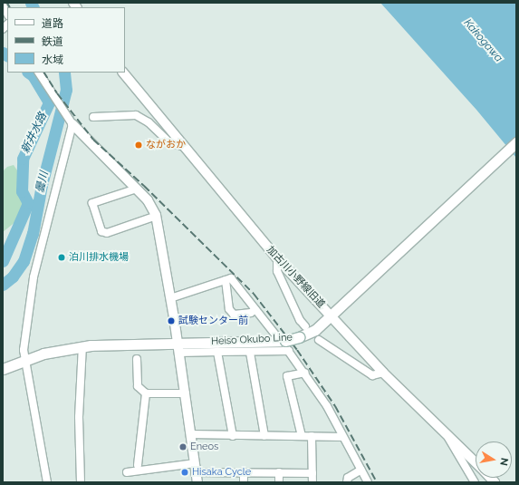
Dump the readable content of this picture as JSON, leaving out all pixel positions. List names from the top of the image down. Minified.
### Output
{"streets":{"main road":["Heiso Okubo Line"],"street":["加古川小野線旧道"]},"crossings":[["加古川小野線旧道","Heiso Okubo Line"]],"water":["Kakogawa","新井水路","曇川"],"places":["ながおか","泊川排水機場","試験センター前","Eneos","Hisaka Cycle"],"legend":["道路","鉄道","水域"],"north":"right"}
